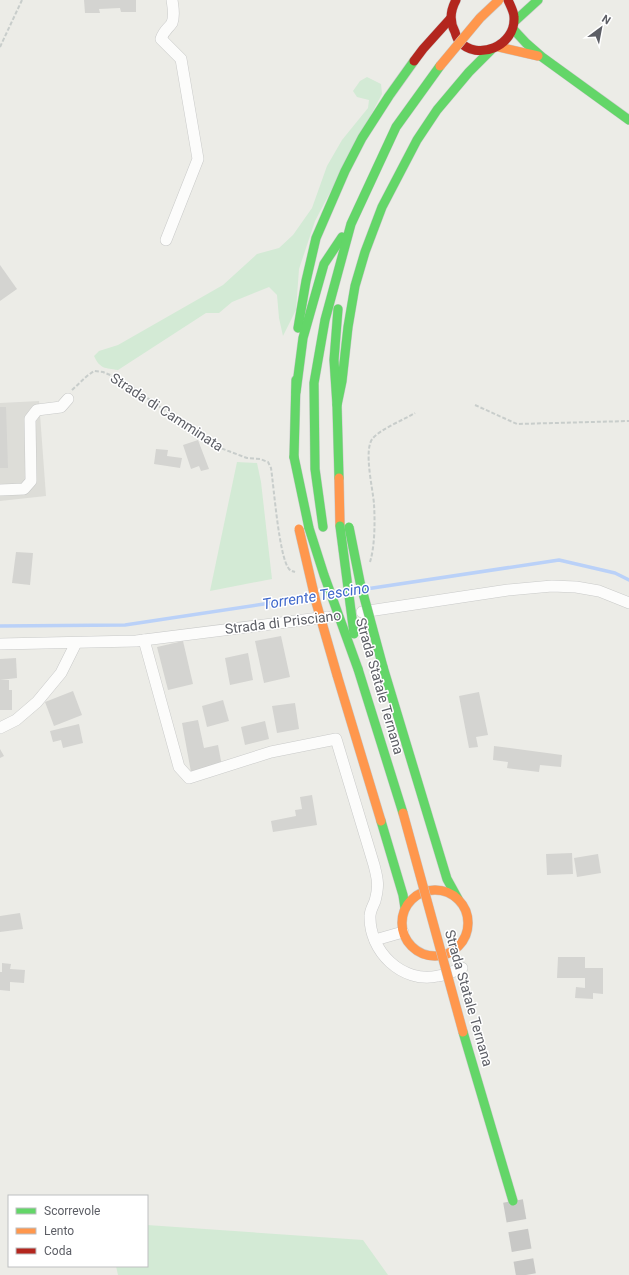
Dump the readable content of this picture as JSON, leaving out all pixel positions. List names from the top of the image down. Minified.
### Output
{"streets":{"main road":["Strada Statale Ternana"],"street":["Strada di Prisciano"],"path":["Strada di Camminata"]},"water":["Torrente Tescino"],"legend":["Scorrevole","Lento","Coda"],"north":"top right"}
